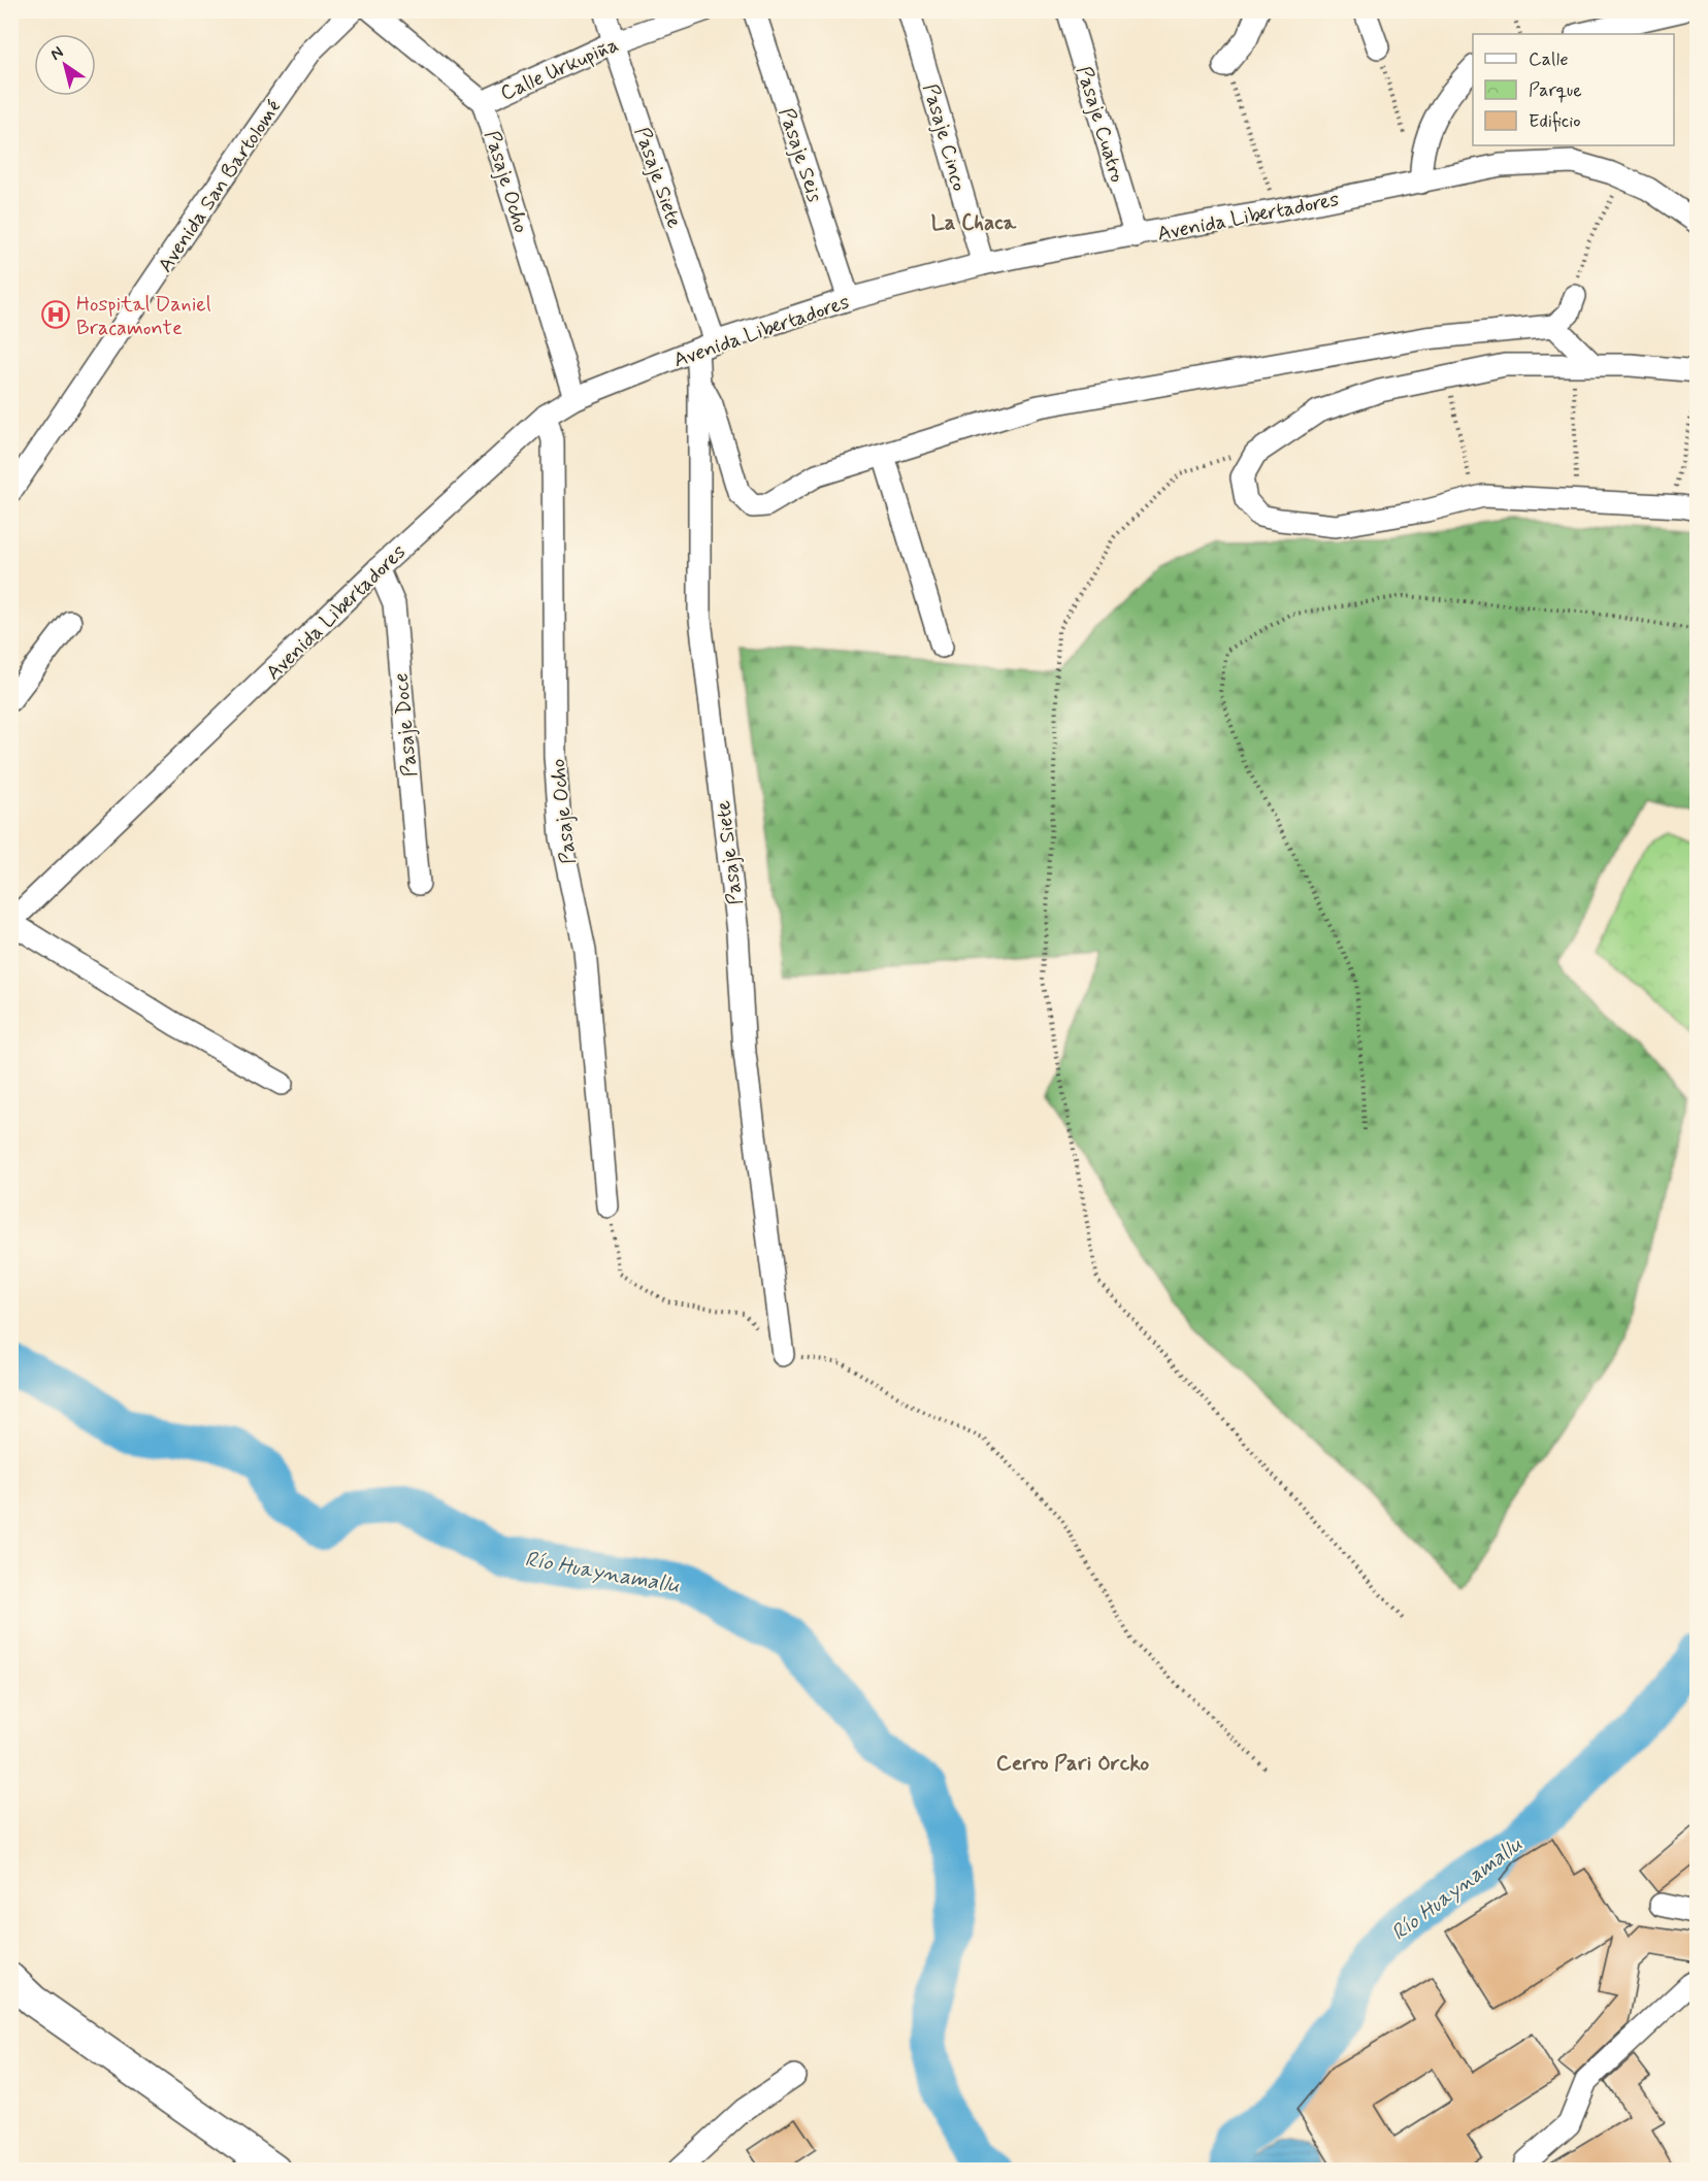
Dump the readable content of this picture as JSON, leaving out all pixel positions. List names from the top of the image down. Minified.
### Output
{"streets":{"street":["Calle Urkupiña","Pasaje Cuatro","Pasaje Cinco","Pasaje Seis","Pasaje Siete","Pasaje Ocho","Avenida San Bartolomé","Avenida Libertadores","Pasaje Doce"]},"crossings":[["Calle Urkupiña","Pasaje Siete"],["Calle Urkupiña","Pasaje Ocho"],["Pasaje Cuatro","Avenida Libertadores"],["Pasaje Cinco","Avenida Libertadores"],["Pasaje Seis","Avenida Libertadores"],["Pasaje Siete","Avenida Libertadores"],["Pasaje Ocho","Avenida Libertadores"],["Avenida Libertadores","Pasaje Doce"]],"districts":["La Chaca","Cerro Pari Orcko"],"water":["Río Huaynamallu"],"places":{"hospital":["Hospital Daniel Bracamonte"]},"legend":["Calle","Parque","Edificio"],"north":"top left"}
